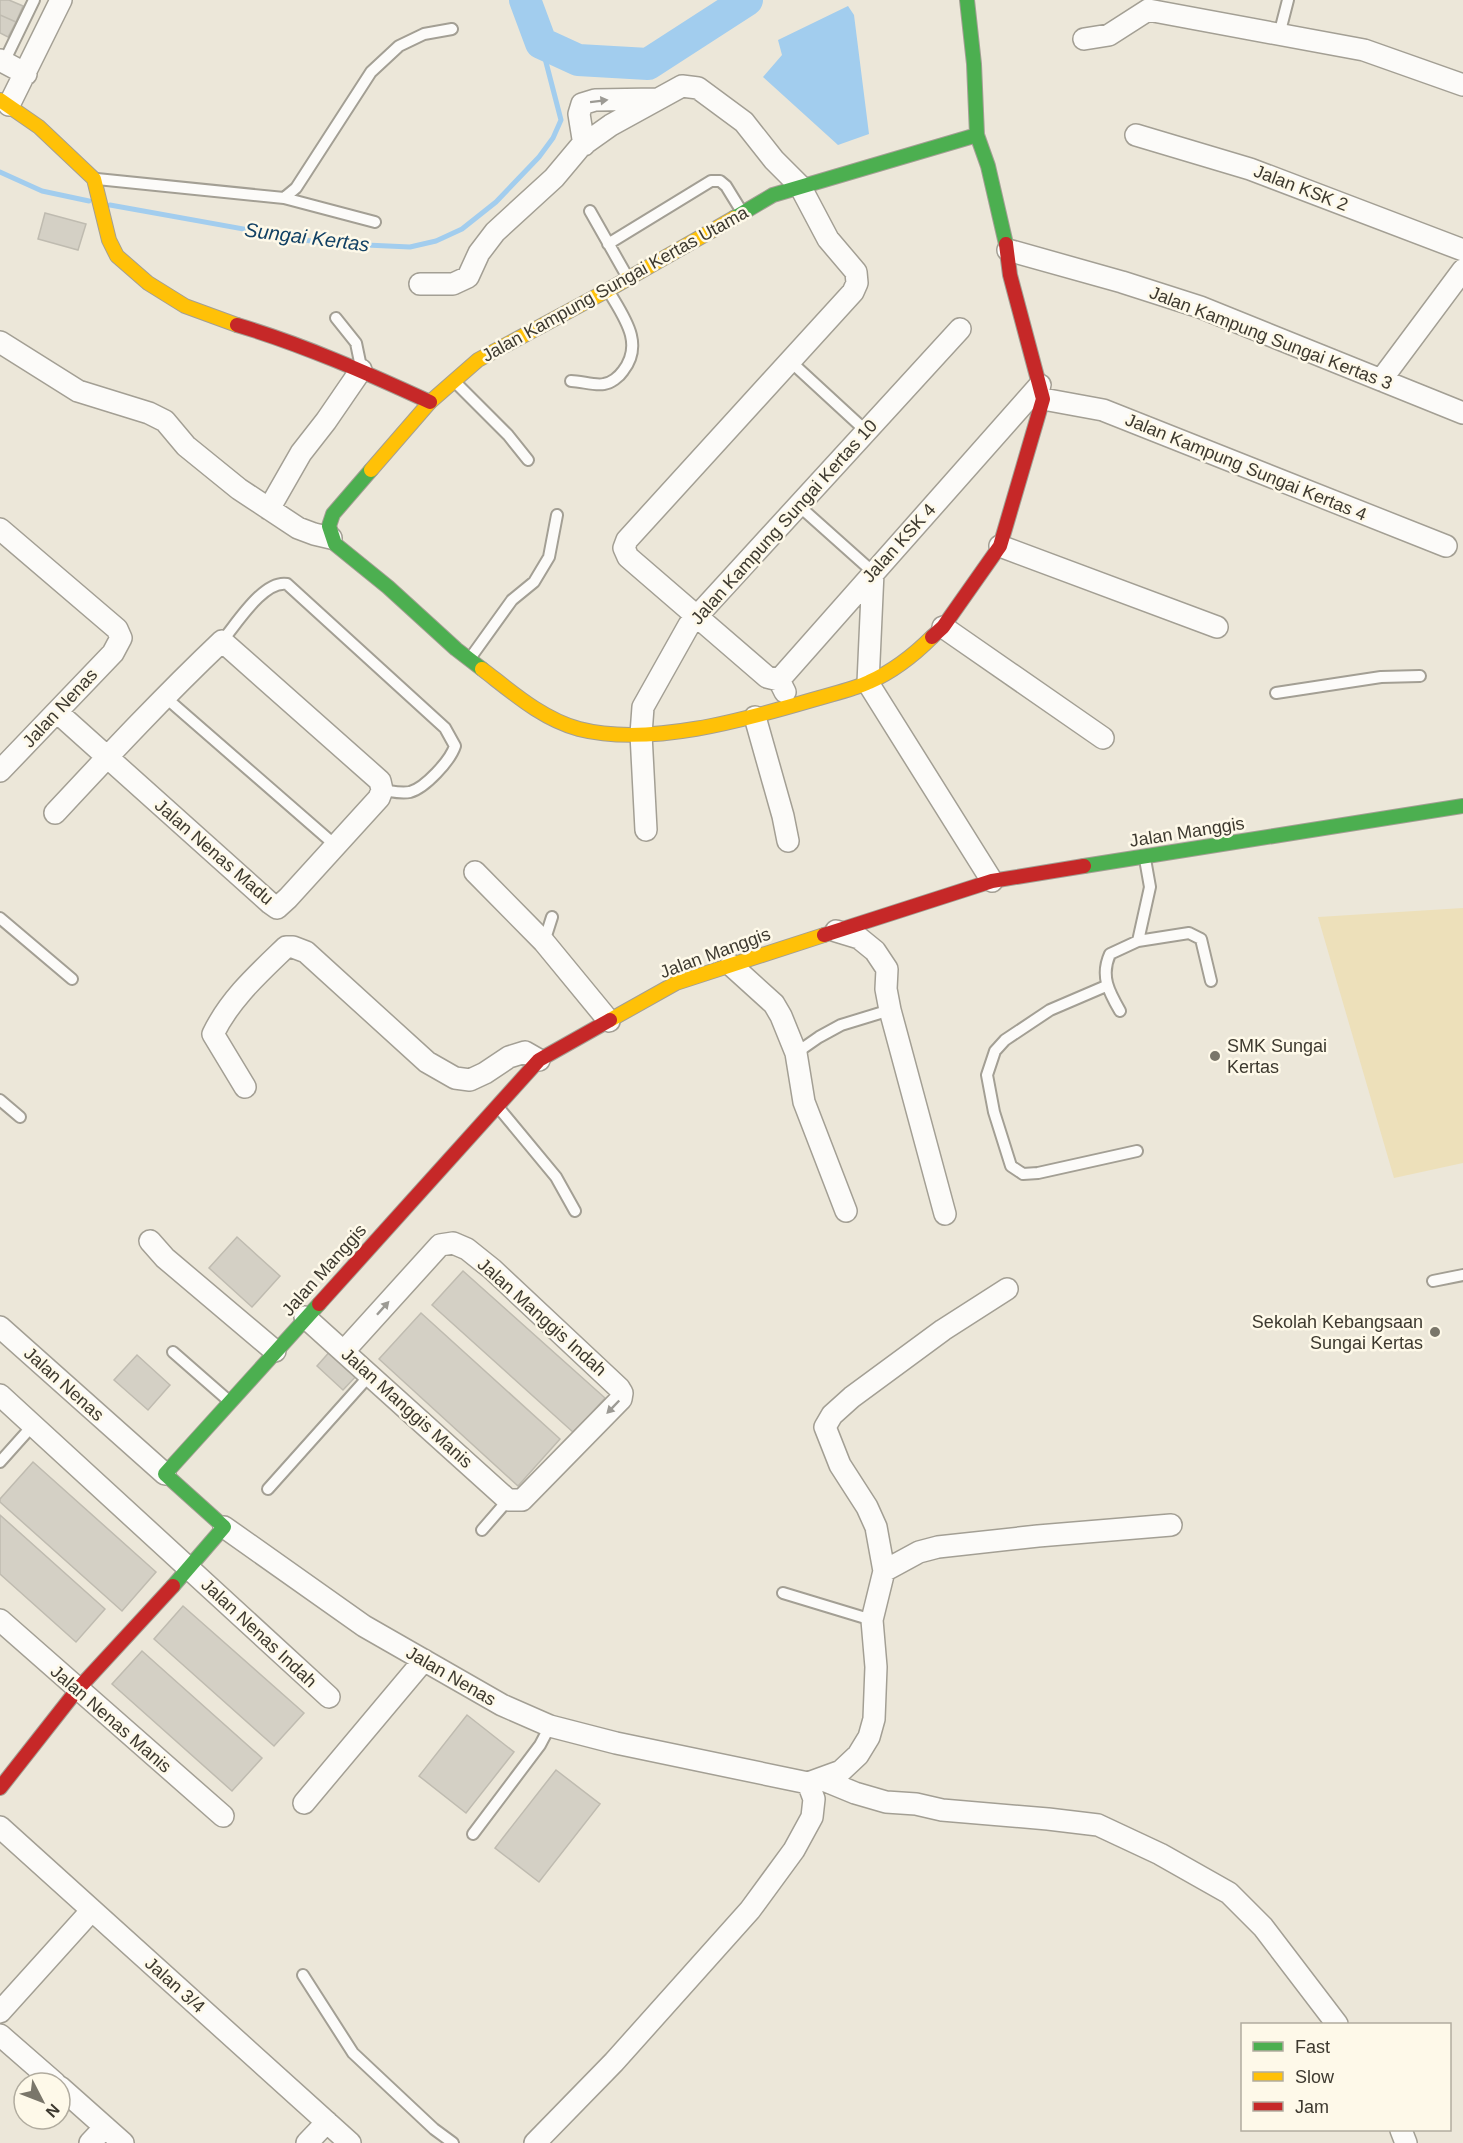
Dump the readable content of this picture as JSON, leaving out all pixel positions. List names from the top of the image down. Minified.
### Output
{"streets":{"street":["Jalan KSK 2","Jalan Kampung Sungai Kertas Utama","Jalan Kampung Sungai Kertas 3","Jalan Kampung Sungai Kertas 4","Jalan Kampung Sungai Kertas 10","Jalan KSK 4","Jalan Nenas","Jalan Manggis","Jalan Nenas Madu","Jalan Manggis Indah","Jalan Manggis Manis","Jalan Nenas Indah","Jalan Nenas Manis","Jalan 3/4"]},"crossings":[["Jalan Kampung Sungai Kertas 4","Jalan KSK 4"],["Jalan Nenas","Jalan Manggis"],["Jalan Nenas","Jalan Nenas Madu"],["Jalan Manggis","Jalan Manggis Manis"],["Jalan Manggis Indah","Jalan Manggis Manis"]],"water":["Sungai Kertas"],"places":["SMK Sungai Kertas","Sekolah Kebangsaan Sungai Kertas"],"legend":["Fast","Slow","Jam"],"north":"bottom right"}
